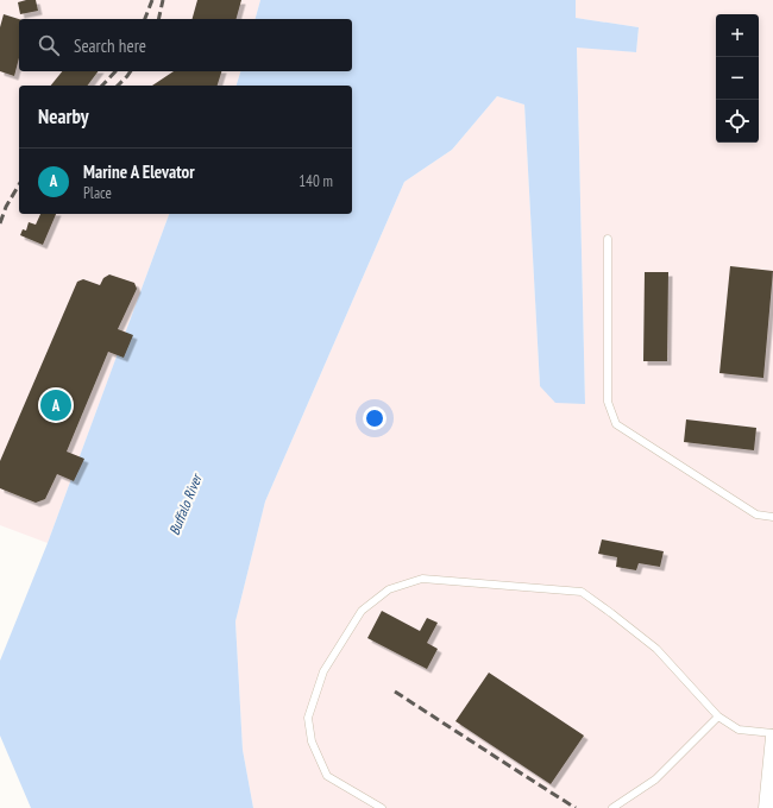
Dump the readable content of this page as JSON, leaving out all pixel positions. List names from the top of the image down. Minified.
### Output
{"water":["Buffalo River"],"page":{"map_buttons":["+","−"],"search":"Search here","heading":"Nearby","list":[{"mark":"A","name":"Marine A Elevator","note":"Place","value":"140 m"}],"pins":"A"}}
